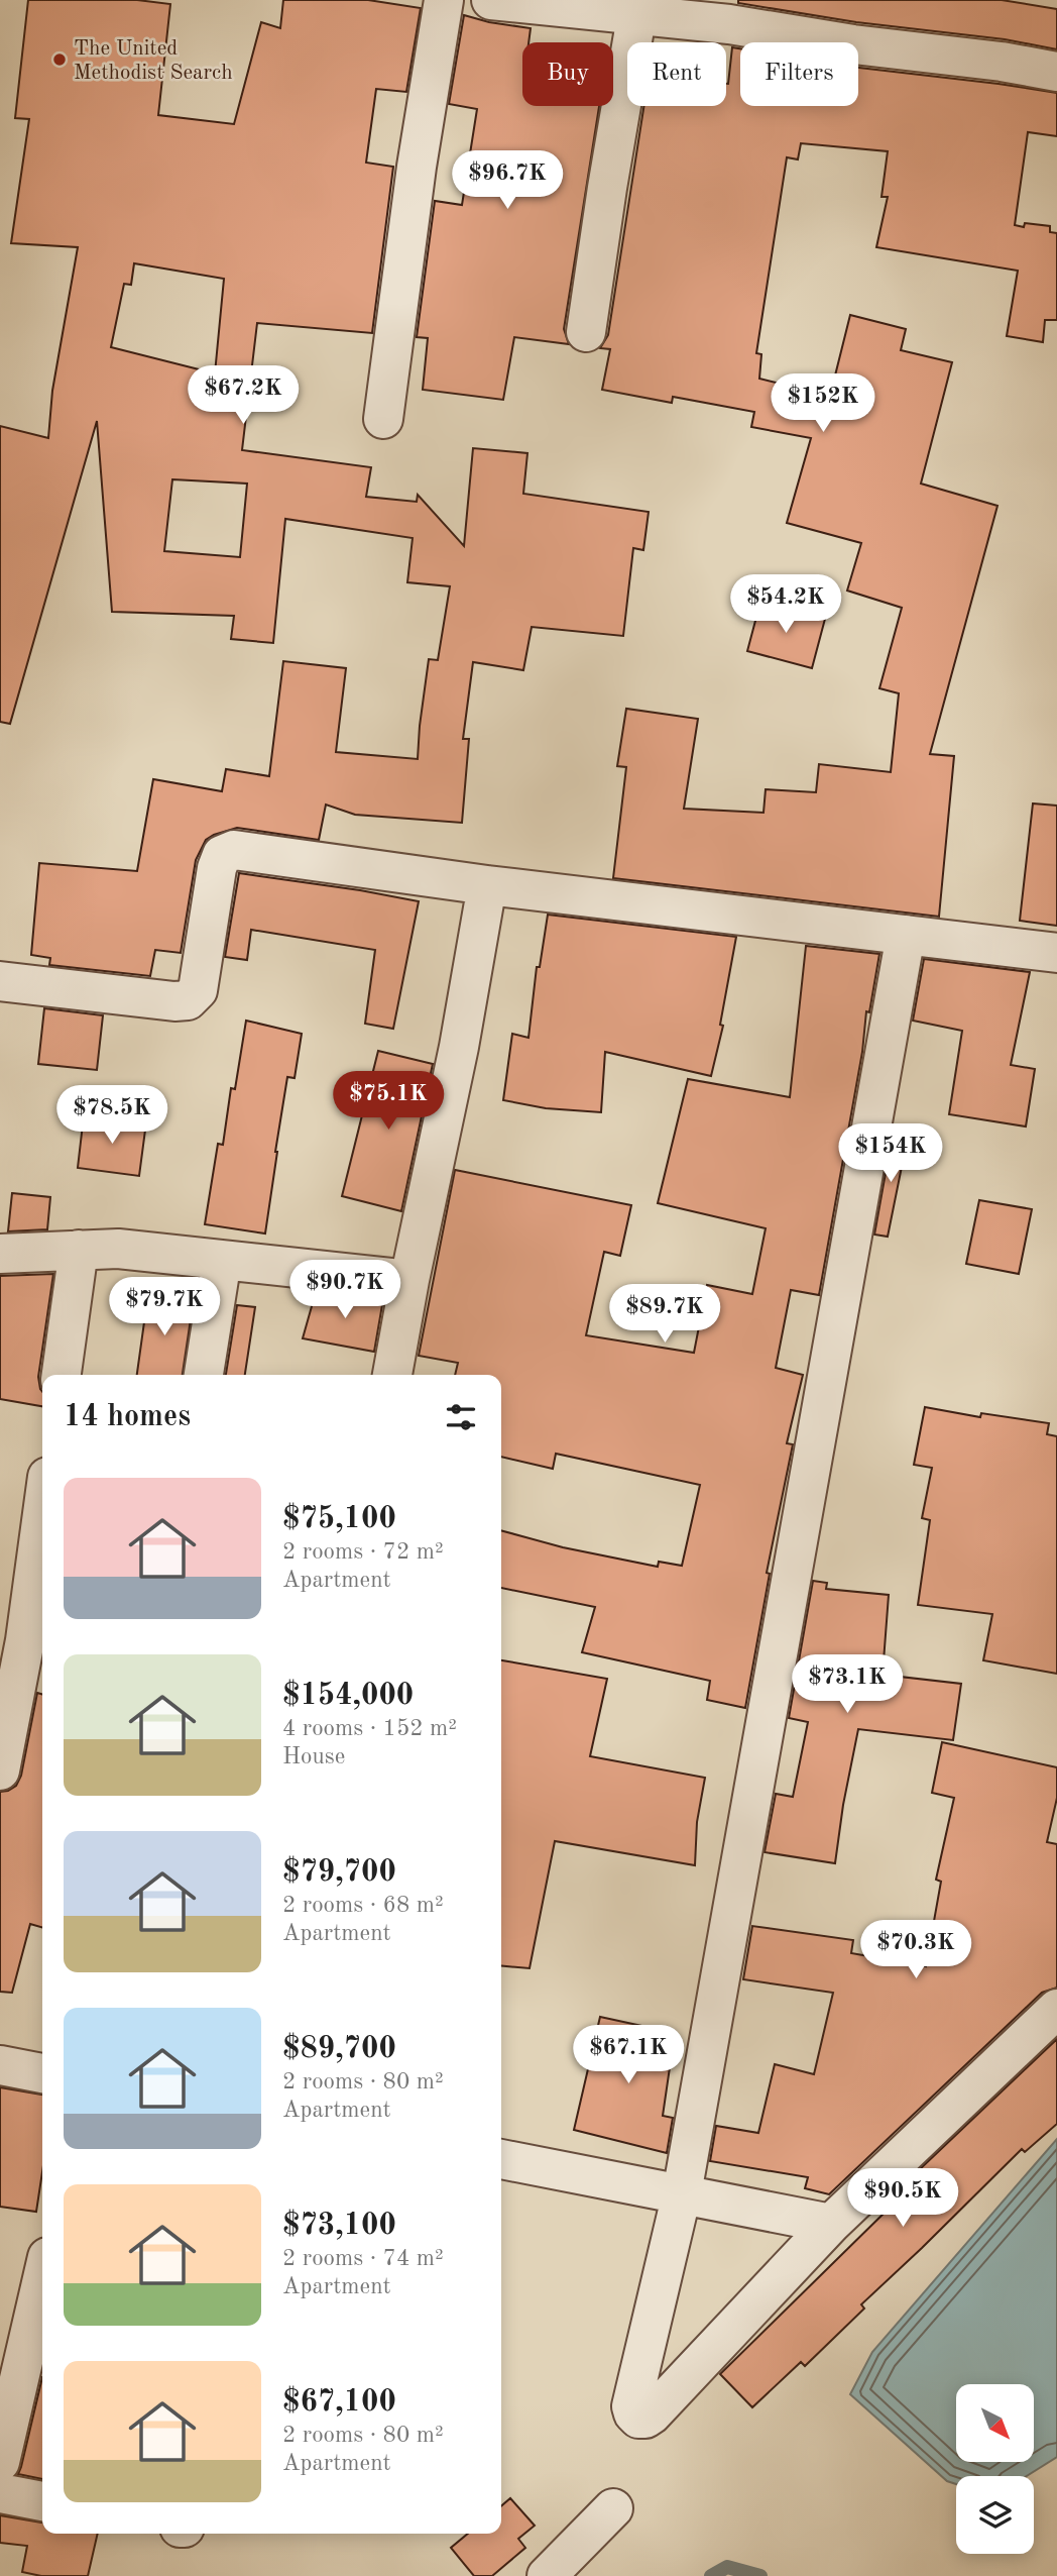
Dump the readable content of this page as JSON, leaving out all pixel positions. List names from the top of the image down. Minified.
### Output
{"places":["The United Methodist Search"],"north":"bottom right","page":{"chip":["Buy","Rent","Filters"],"price":["$96.7K","$67.2K","$152K","$54.2K","$75.1K","$78.5K","$154K","$90.7K","$79.7K","$89.7K","$73.1K","$70.3K","$67.1K","$90.5K"],"heading":"14 homes","list":[{"name":"$75,100","note":"2 rooms · 72 m² · Apartment"},{"name":"$154,000","note":"4 rooms · 152 m² · House"},{"name":"$79,700","note":"2 rooms · 68 m² · Apartment"},{"name":"$89,700","note":"2 rooms · 80 m² · Apartment"},{"name":"$73,100","note":"2 rooms · 74 m² · Apartment"},{"name":"$67,100","note":"2 rooms · 80 m² · Apartment"}]}}
